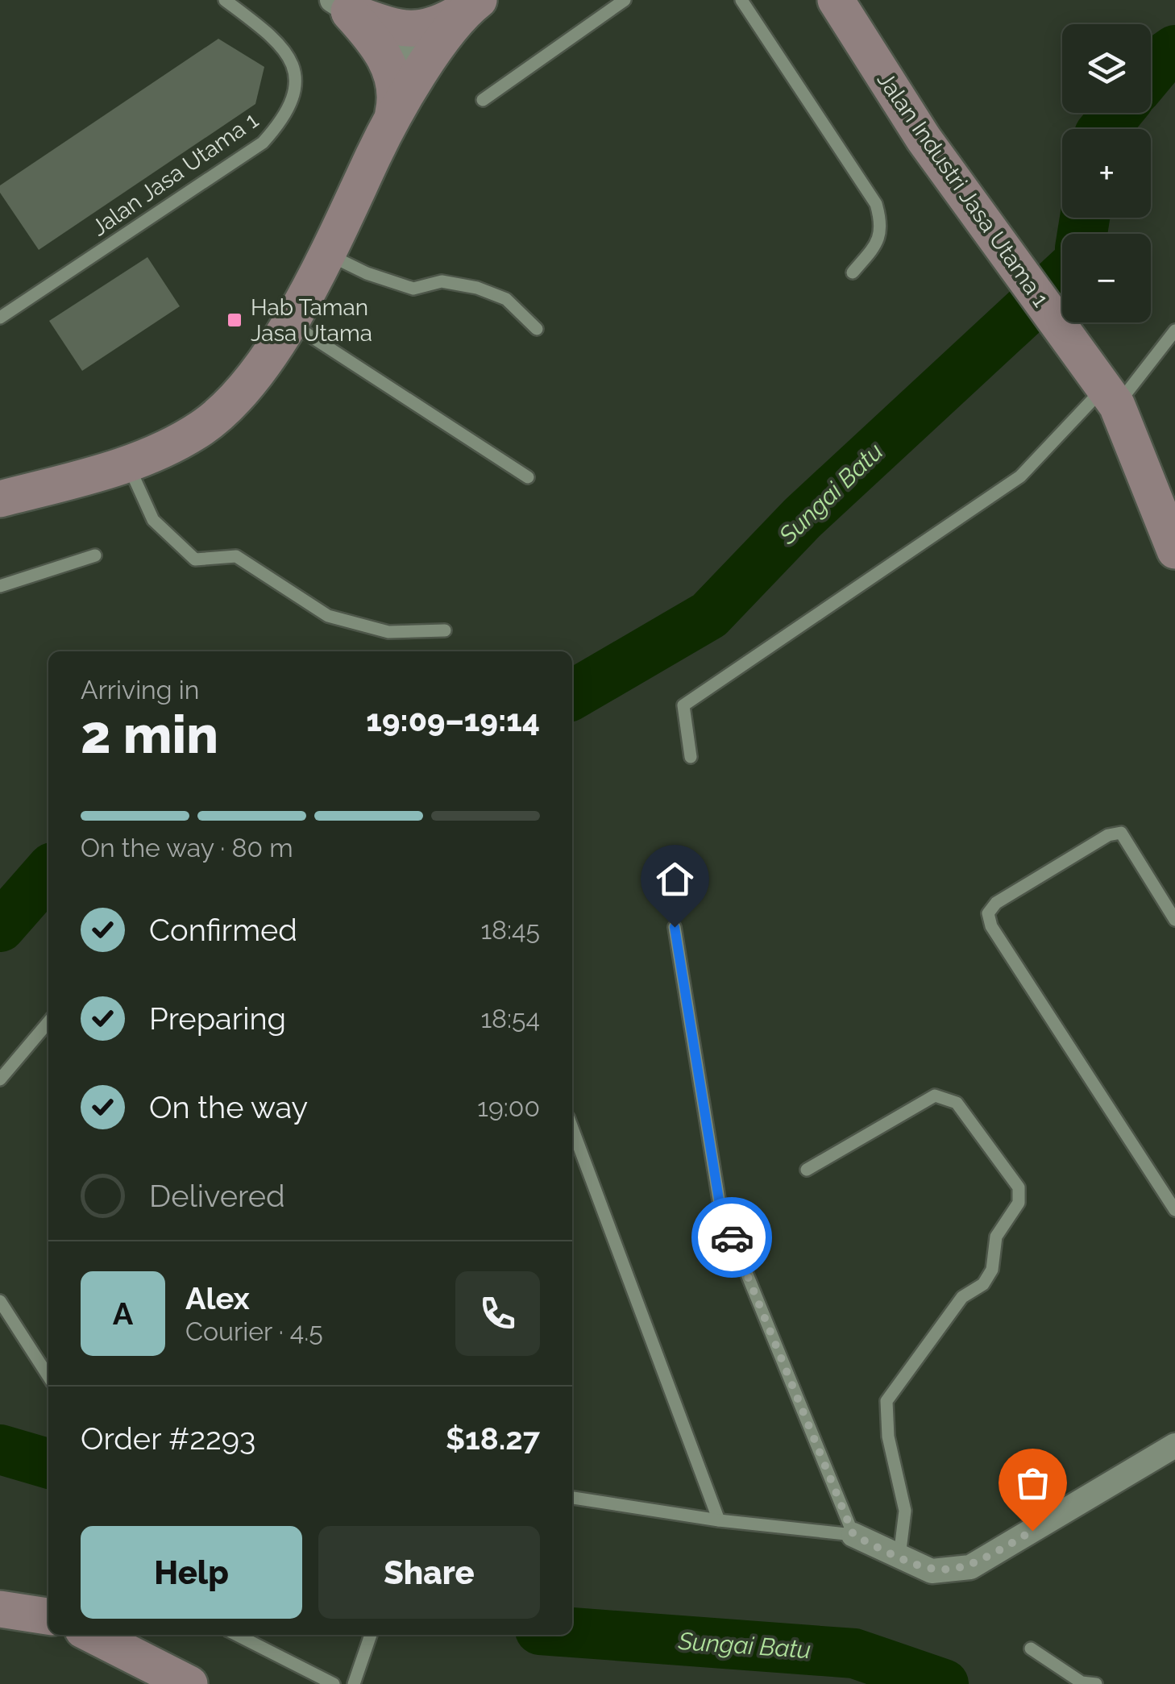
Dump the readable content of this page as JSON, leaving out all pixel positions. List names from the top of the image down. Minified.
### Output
{"streets":{"street":["Jalan Industri Jasa Utama 1"],"lane":["Jalan Jasa Utama 1"]},"water":["Sungai Batu"],"places":{"transit":["Hab Taman Jasa Utama"]},"page":{"map_buttons":["+","−"],"heading":["2 min","Arriving in","19:09–19:14"],"panel":["Alex","Courier · 4.5","Order #2293","$18.27"],"bar":"On the way · 80 m","list":[["Confirmed","18:45"],["Preparing","18:54"],["On the way","19:00"],"Delivered"],"round":"A","buttons":["Help","Share"]}}
